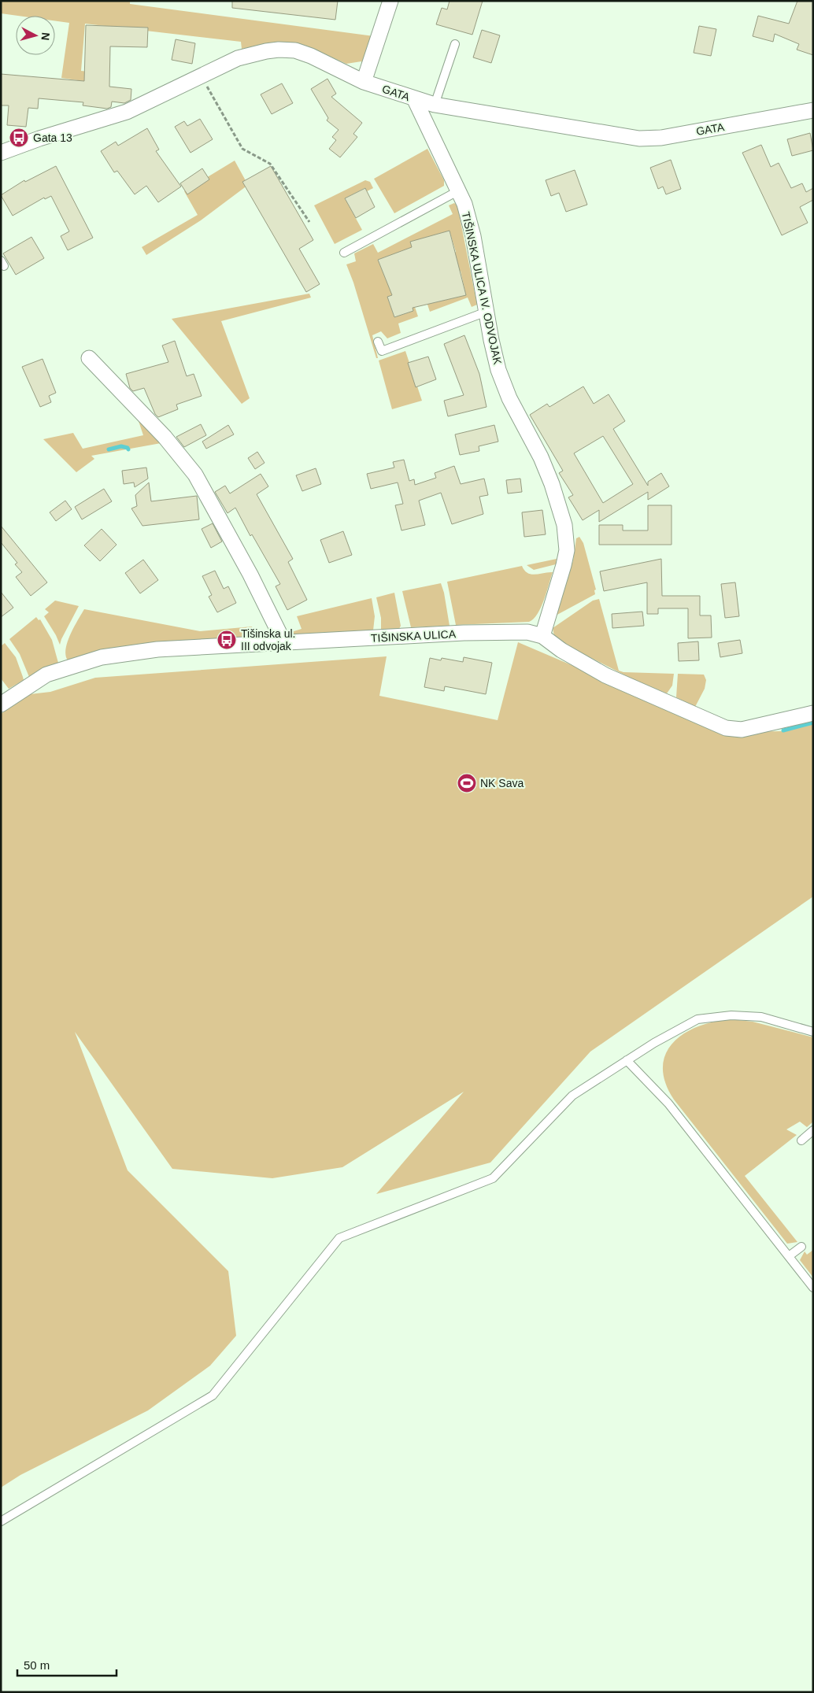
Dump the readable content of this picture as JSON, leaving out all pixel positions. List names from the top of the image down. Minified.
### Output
{"streets":{"street":["GATA","TIŠINSKA ULICA IV. ODVOJAK","TIŠINSKA ULICA"]},"crossings":[["GATA","TIŠINSKA ULICA IV. ODVOJAK"],["TIŠINSKA ULICA IV. ODVOJAK","TIŠINSKA ULICA"]],"places":{"bus stop":["Gata 13","Tišinska ul. III odvojak"],"sports":["NK Sava"]},"scale_bar":"50 m","north":"right"}
